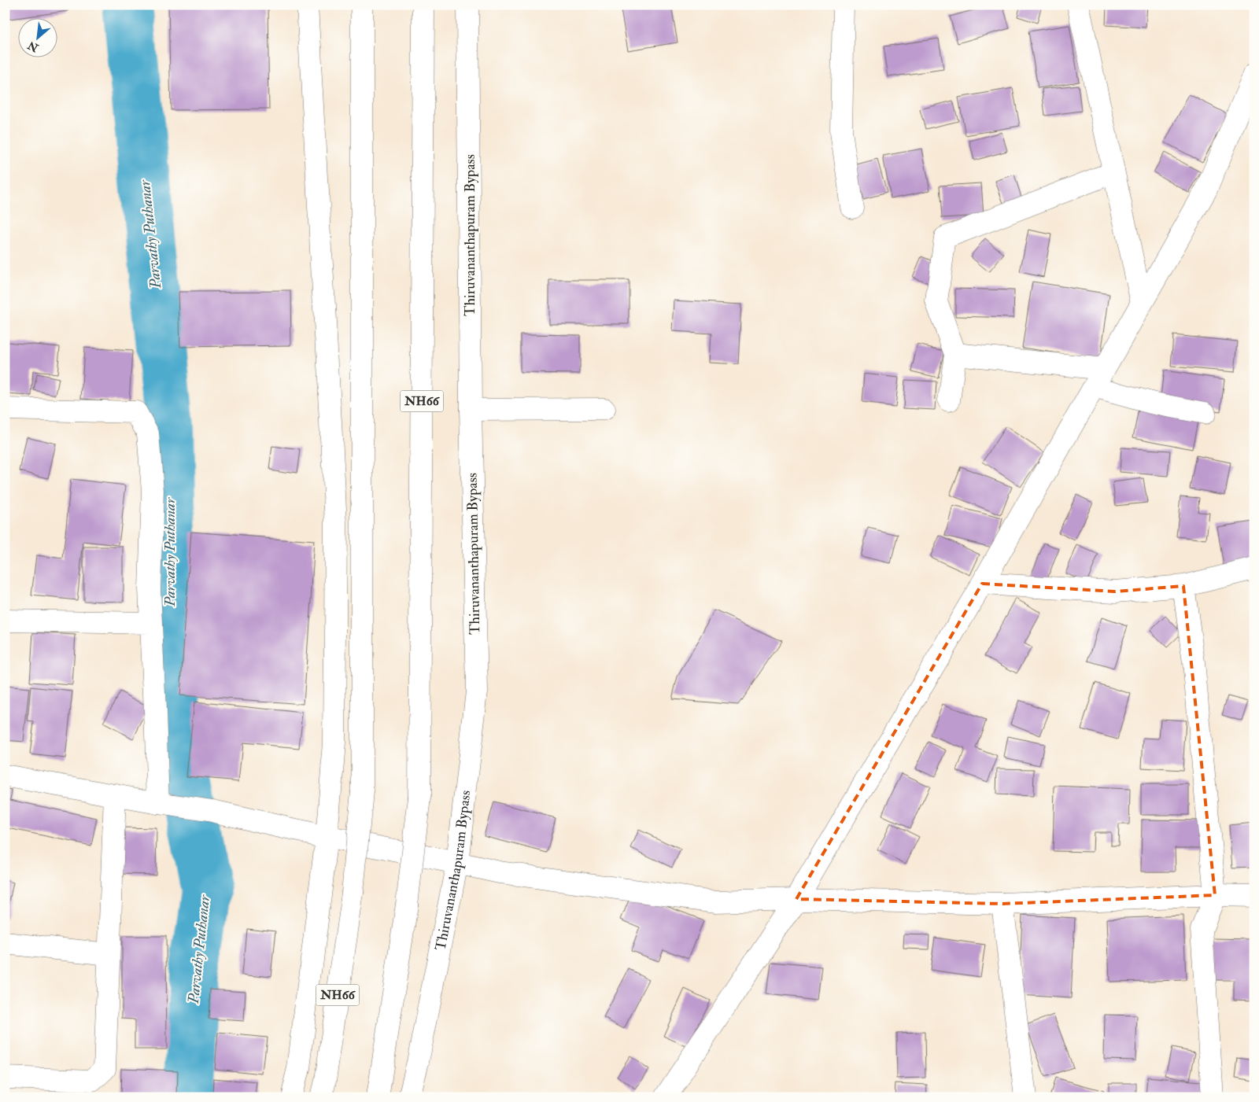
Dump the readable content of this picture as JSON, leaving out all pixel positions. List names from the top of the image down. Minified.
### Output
{"streets":{"main road":["Thiruvananthapuram Bypass","NH66"]},"water":["Parvathy Puthanar"],"north":"bottom left"}
